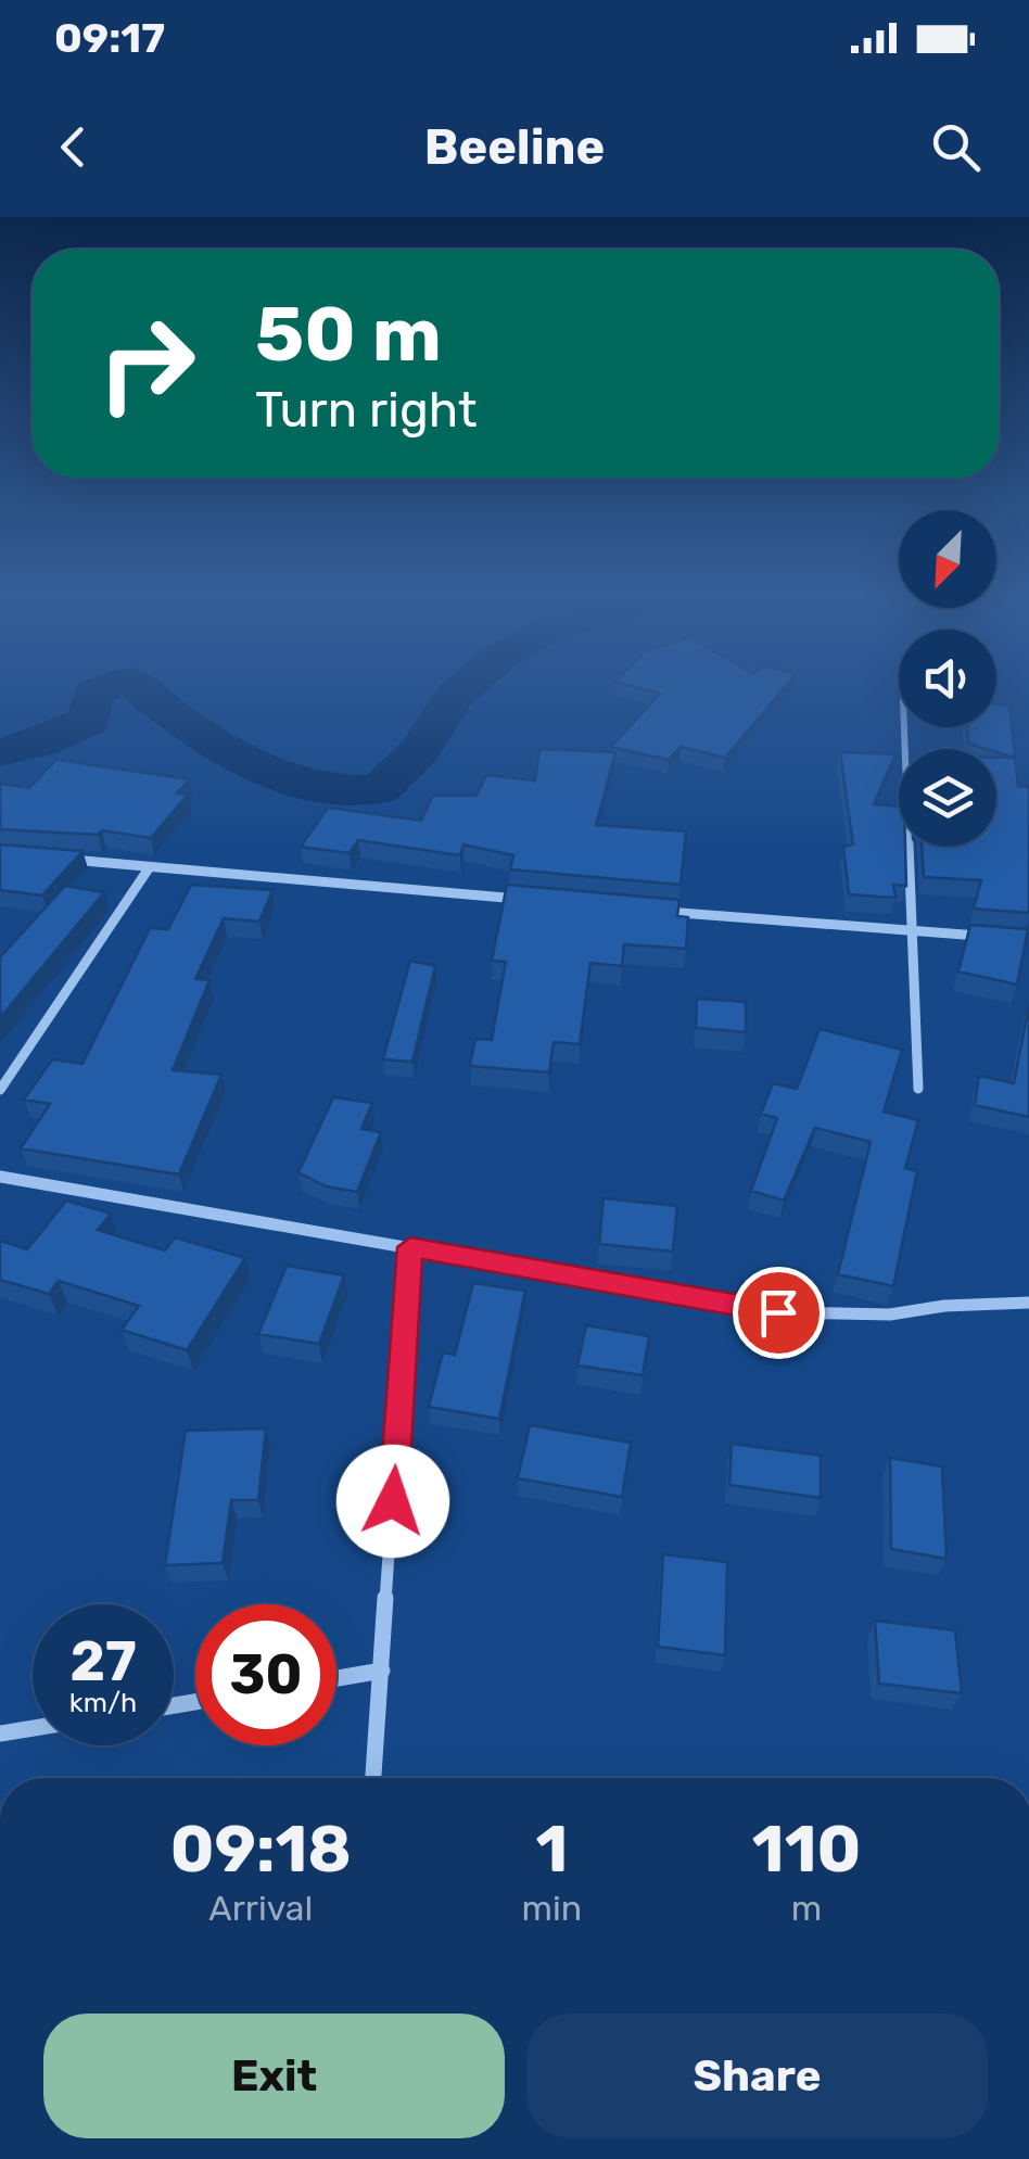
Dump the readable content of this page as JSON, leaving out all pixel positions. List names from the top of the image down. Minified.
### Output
{"north":"bottom left","page":{"status":"09:17","header":"Beeline","turn":["50 m","Turn right"],"speed":"27 km/h","limit":"30","eta":["09:18","Arrival","1","min","110","m"],"buttons":["Exit","Share"]}}
